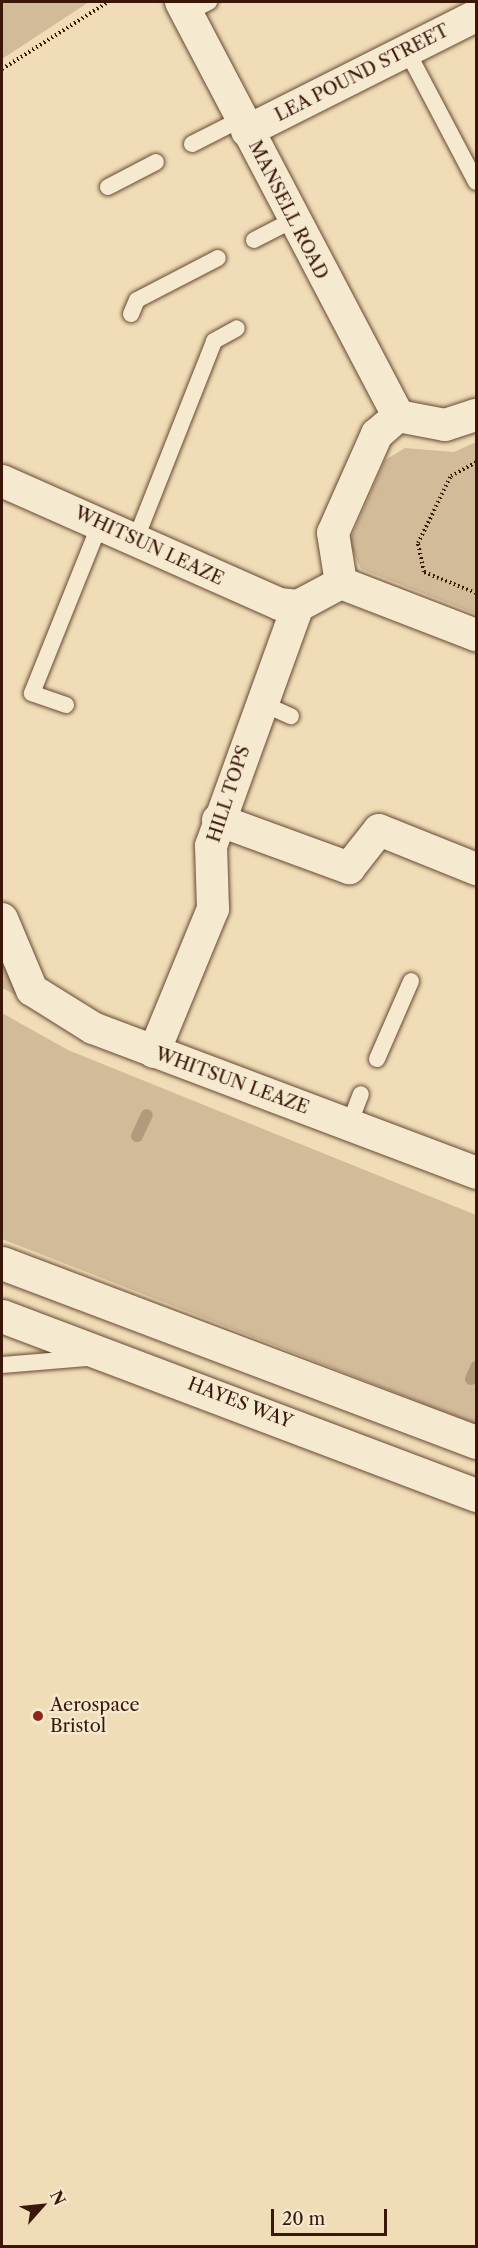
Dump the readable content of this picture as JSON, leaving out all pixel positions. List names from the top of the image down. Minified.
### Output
{"streets":{"street":["LEA POUND STREET","MANSELL ROAD","WHITSUN LEAZE","HILL TOPS","HAYES WAY"]},"crossings":[["LEA POUND STREET","MANSELL ROAD"],["WHITSUN LEAZE","HILL TOPS"]],"places":["Aerospace Bristol"],"scale_bar":"20 m","north":"top right"}
